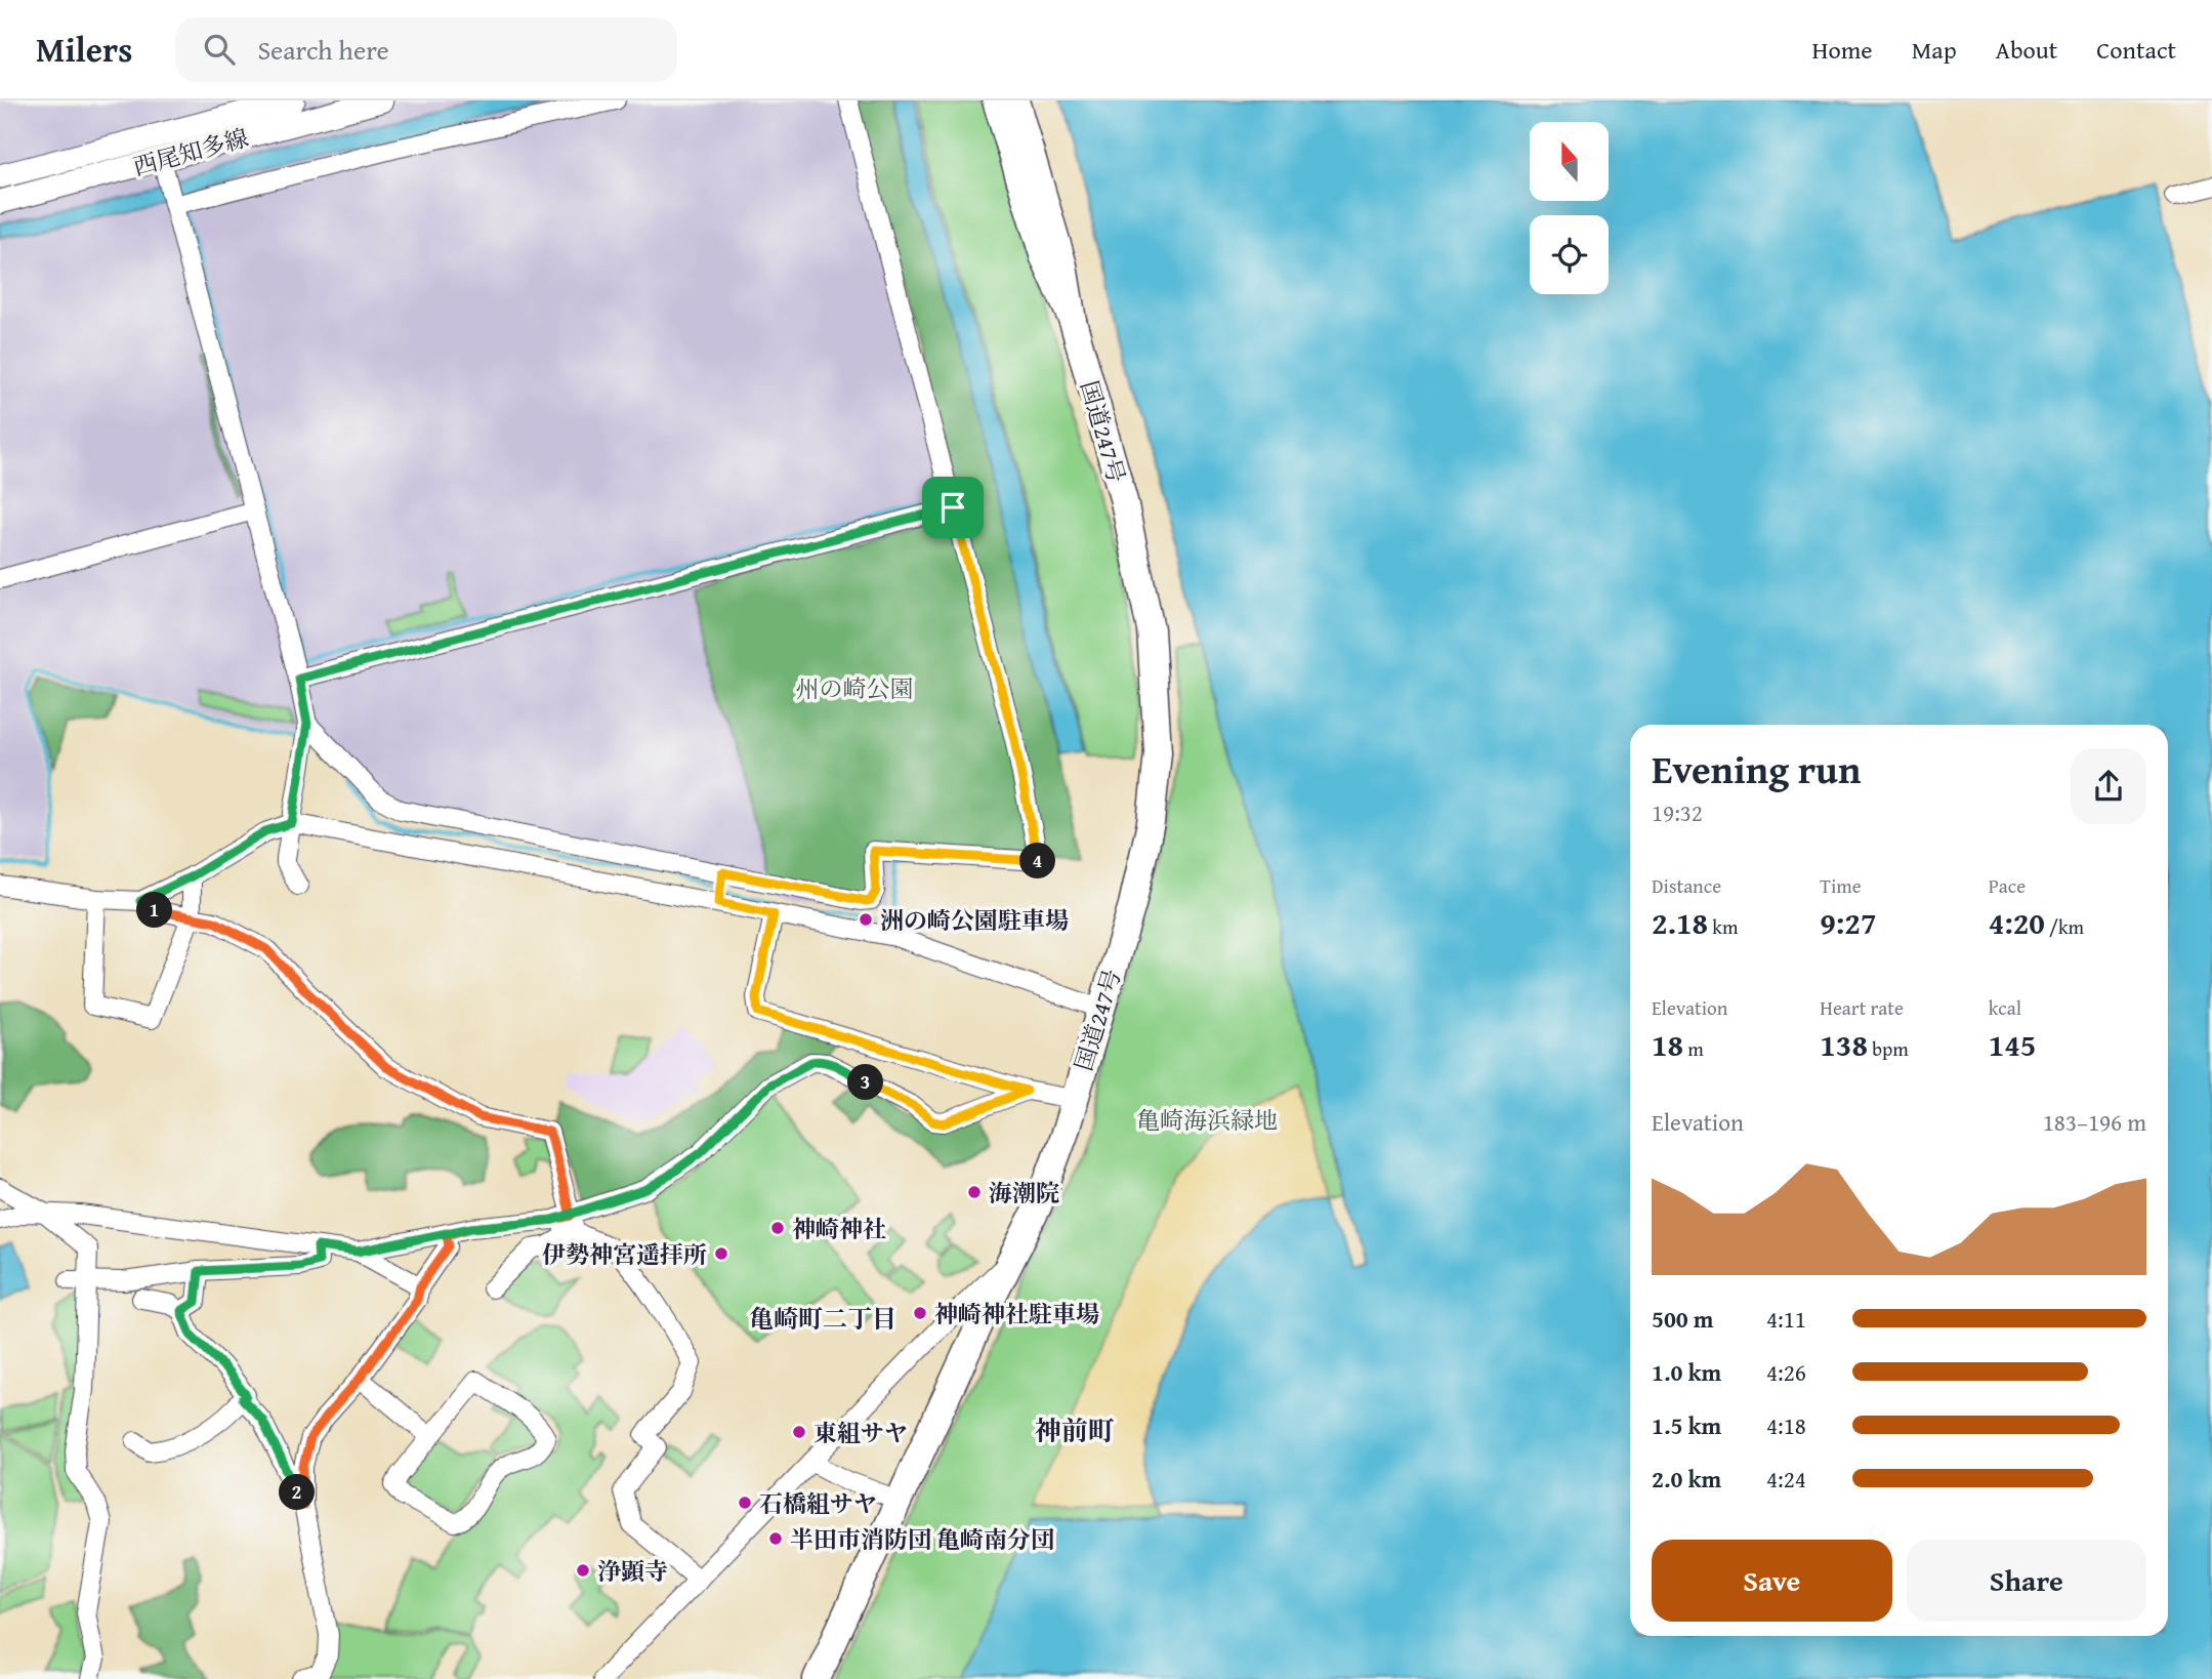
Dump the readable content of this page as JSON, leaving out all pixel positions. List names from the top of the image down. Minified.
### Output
{"streets":{"highway":["国道247号"],"main road":["西尾知多線"]},"districts":["亀崎町二丁目","神前町"],"parks":["州の崎公園","亀崎海浜緑地"],"places":["洲の崎公園駐車場","海潮院","神崎神社","伊勢神宮遥拝所","神崎神社駐車場","東組サヤ","石橋組サヤ","半田市消防団 亀崎南分団","浄顕寺"],"north":"top","page":{"header":"Milers","search":"Search here","nav":["Home","Map","About","Contact"],"heading":["Evening run","19:32"],"pins":["4","1","3","2"],"stats":[["Distance","2.18 km"],["Time","9:27"],["Pace","4:20 /km"],["Elevation","18 m"],["Heart rate","138 bpm"],["kcal","145"]],"chart":["Elevation","183–196 m"],"list":[{"name":"500 m","note":"4:11"},{"name":"1.0 km","note":"4:26"},{"name":"1.5 km","note":"4:18"},{"name":"2.0 km","note":"4:24"}],"buttons":["Save","Share"]}}
